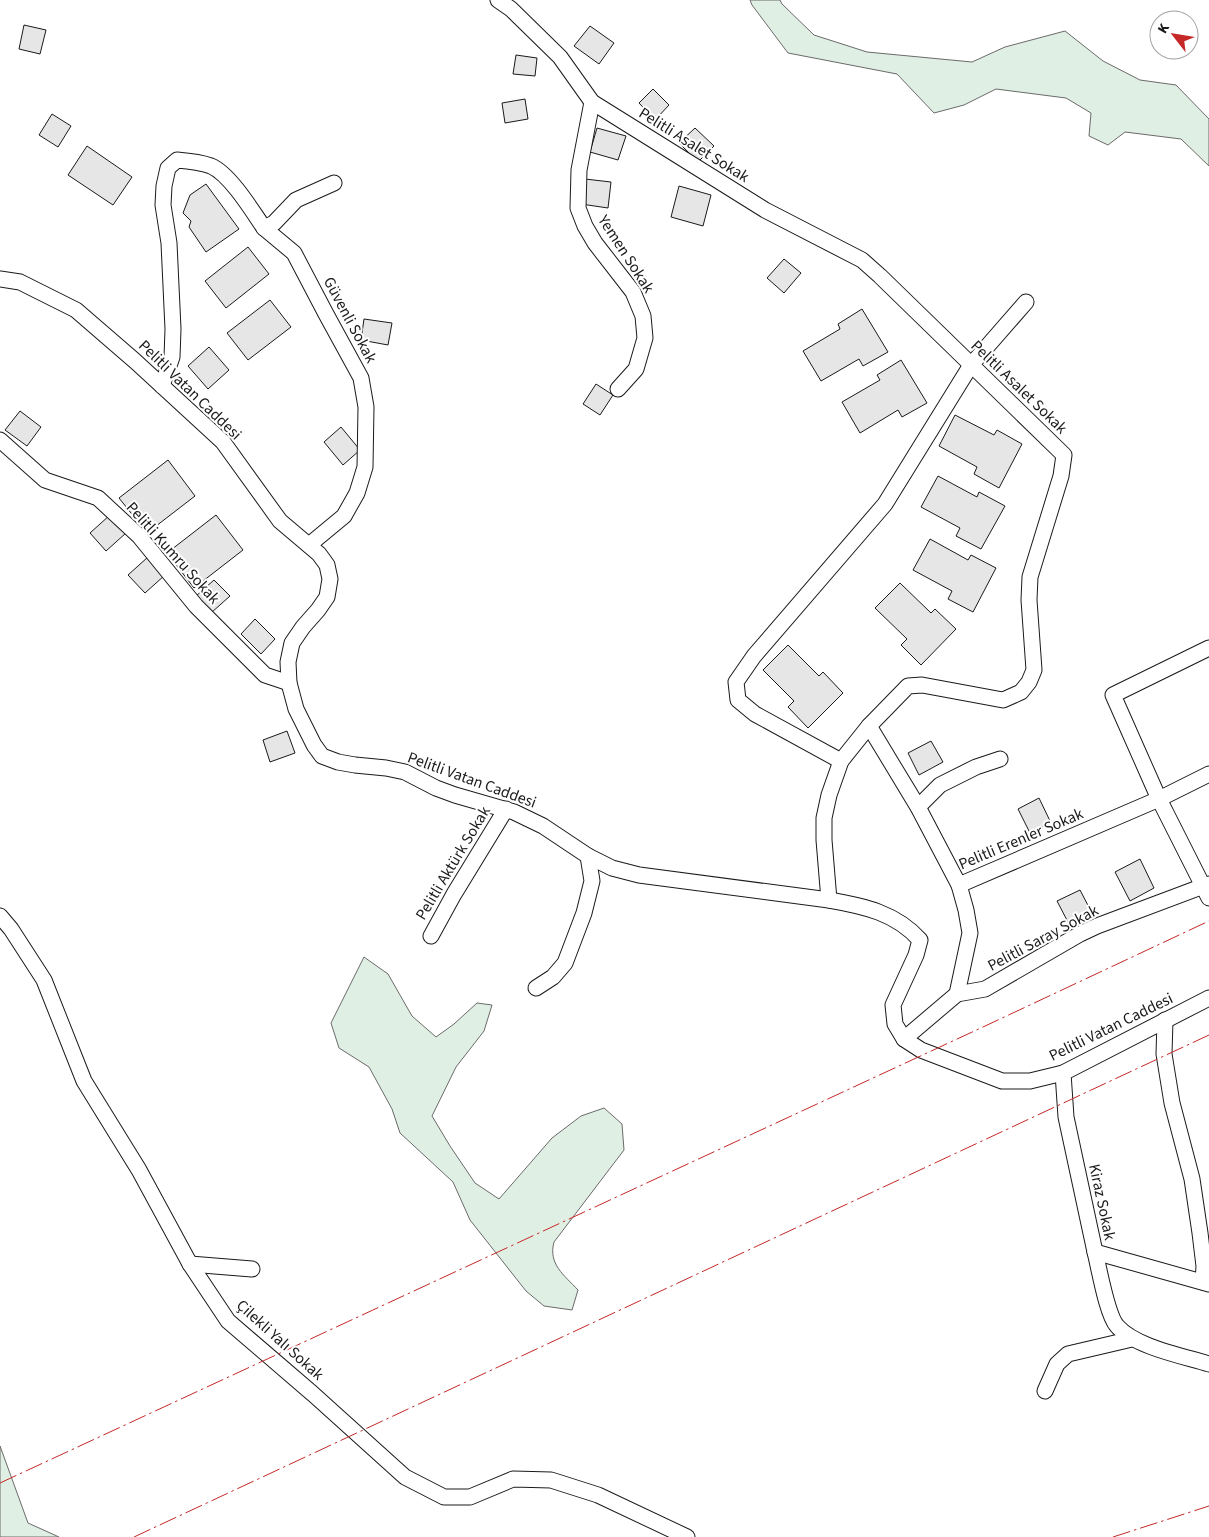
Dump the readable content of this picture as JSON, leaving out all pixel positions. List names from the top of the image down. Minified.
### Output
{"streets":{"street":["Pelitli Asalet Sokak","Yemen Sokak","Güvenli Sokak","Pelitli Vatan Caddesi","Pelitli Kumru Sokak","Pelitli Erenler Sokak","Pelitli Aktürk Sokak","Pelitli Saray Sokak","Kiraz Sokak","Çilekli Yalı Sokak"]},"crossings":[["Pelitli Asalet Sokak","Yemen Sokak"],["Pelitli Asalet Sokak","Pelitli Vatan Caddesi"],["Pelitli Asalet Sokak","Pelitli Erenler Sokak"],["Güvenli Sokak","Pelitli Vatan Caddesi"],["Pelitli Vatan Caddesi","Pelitli Kumru Sokak"],["Pelitli Vatan Caddesi","Pelitli Aktürk Sokak"],["Pelitli Vatan Caddesi","Kiraz Sokak"]],"north":"top left"}
